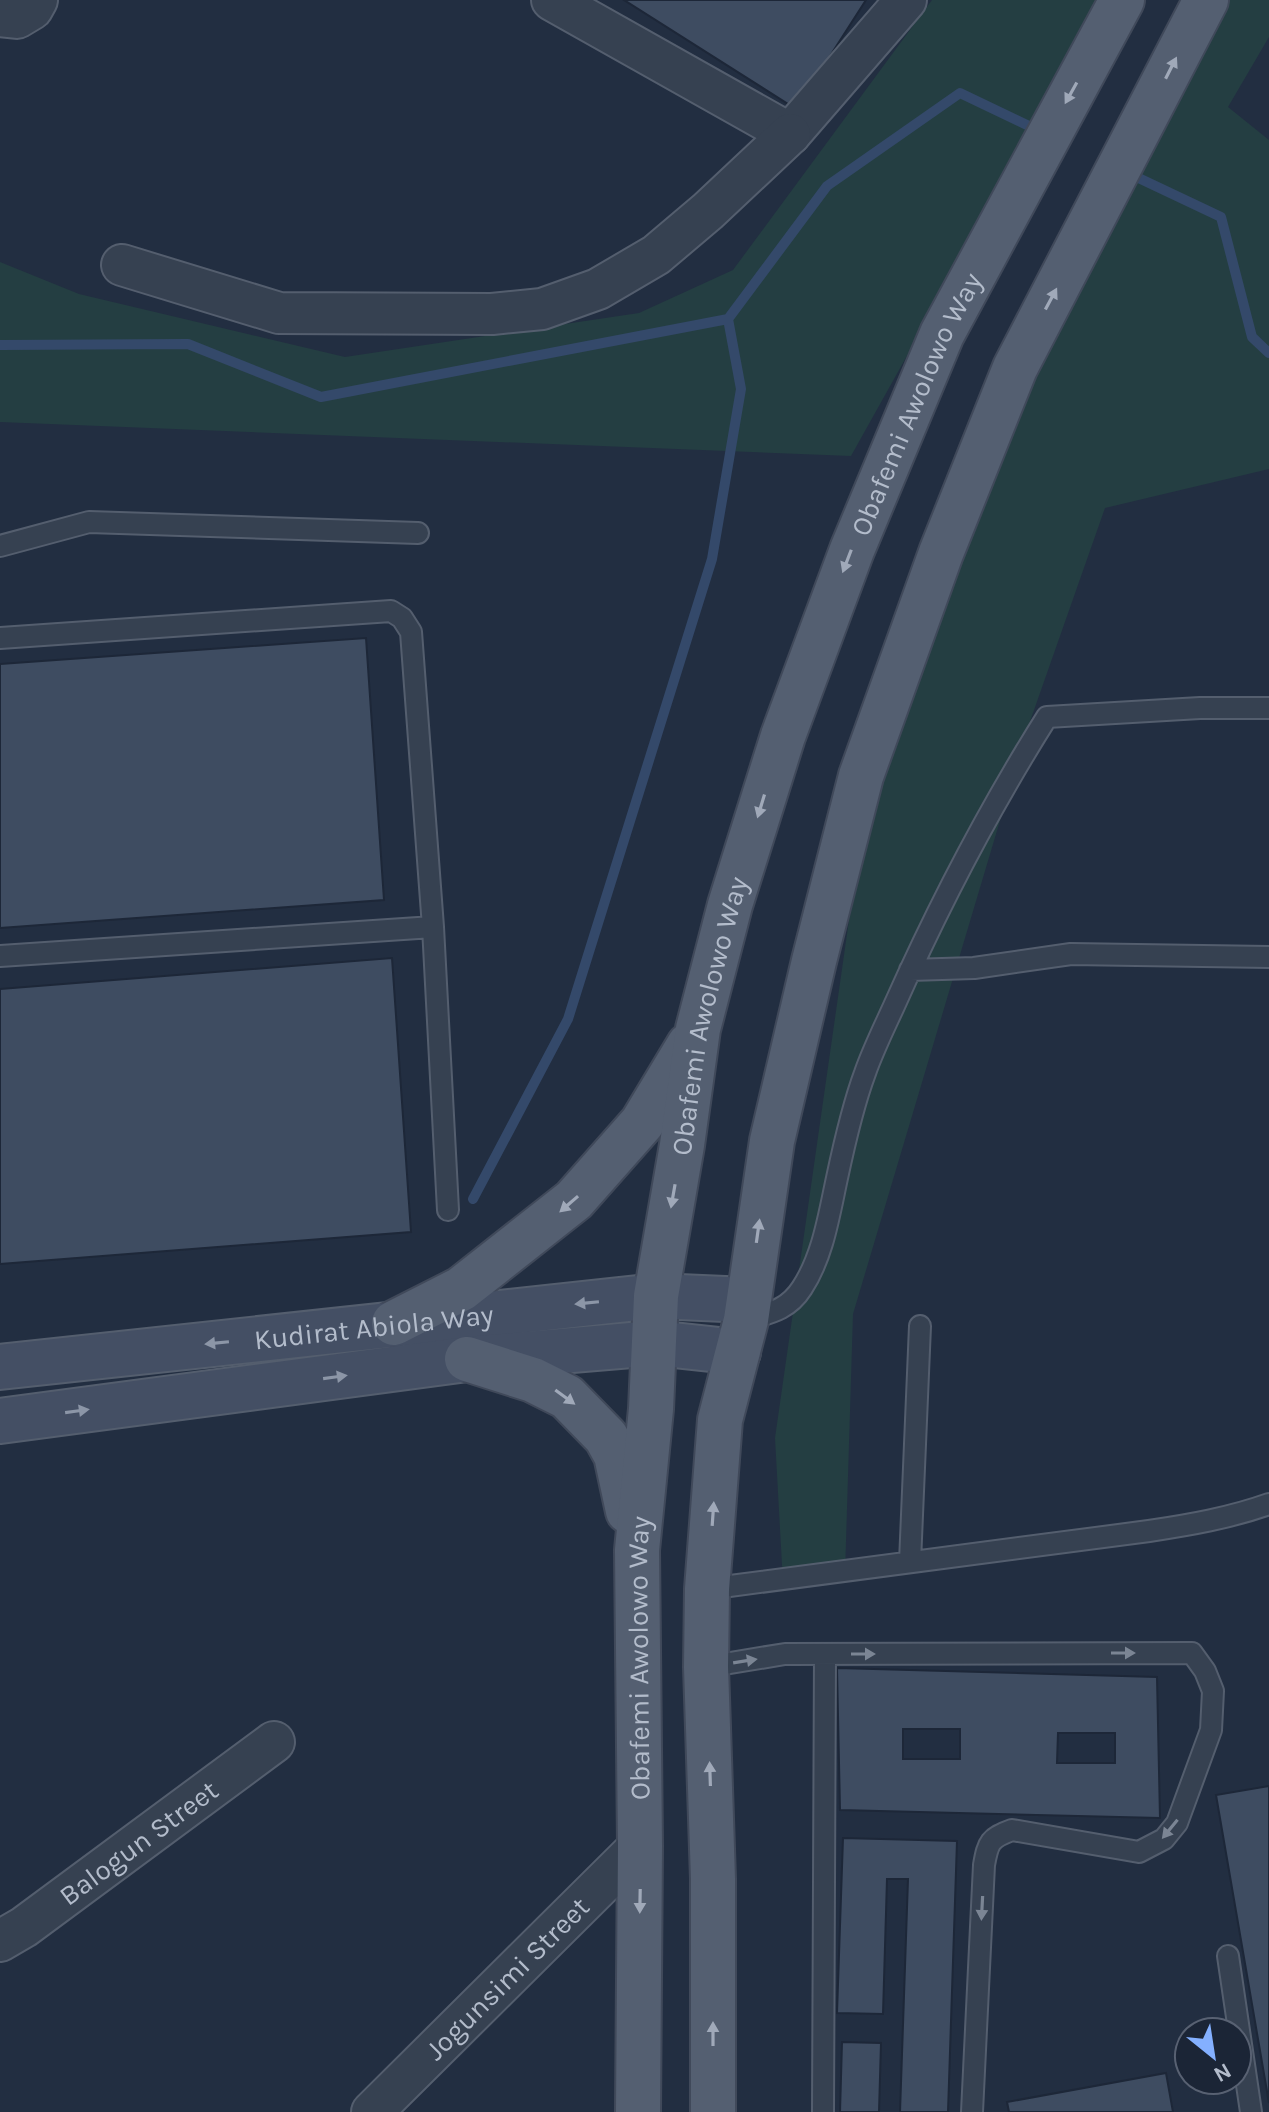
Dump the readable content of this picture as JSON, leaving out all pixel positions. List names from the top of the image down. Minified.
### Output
{"streets":{"main road":["Obafemi Awolowo Way","Kudirat Abiola Way"],"street":["Balogun Street","Jogunsimi Street"]},"crossings":[["Obafemi Awolowo Way","Kudirat Abiola Way"],["Obafemi Awolowo Way","Jogunsimi Street"]],"north":"bottom right"}
